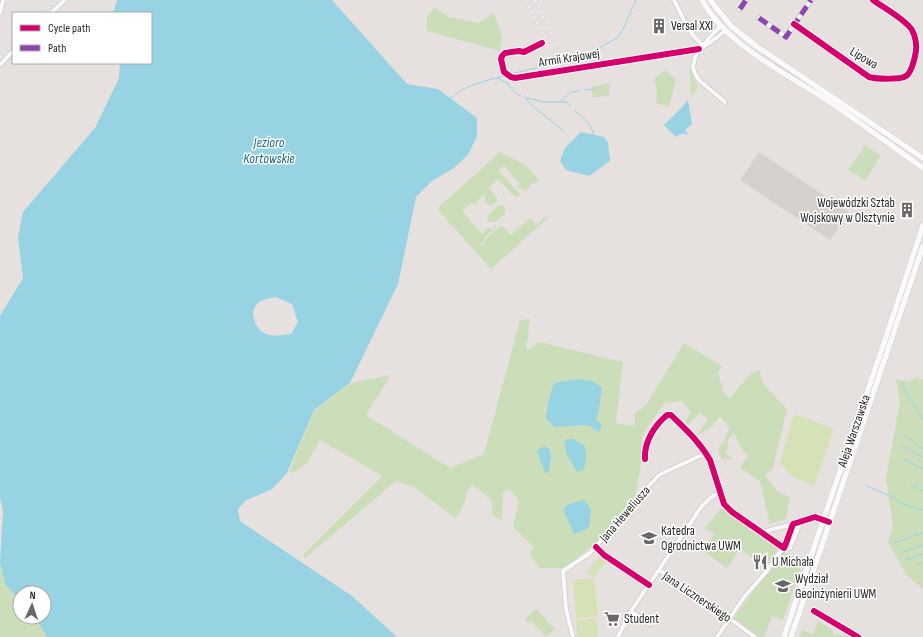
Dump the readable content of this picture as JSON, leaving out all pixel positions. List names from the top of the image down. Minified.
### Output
{"streets":{"main road":["Aleja Warszawska"],"street":["Armii Krajowej","Lipowa","Jana Heweliusza","Jana Licznerskiego"]},"water":["Jezioro Kortowskie"],"places":{"building":["Versal XXI","Wojewódzki Sztab Wojskowy w Olsztynie"],"school or university":["Katedra Ogrodnictwa UWM","Wydział Geoinżynierii UWM"],"restaurant":["U Michała"],"supermarket":["Student"]},"legend":["Cycle path","Path"],"north":"top"}
